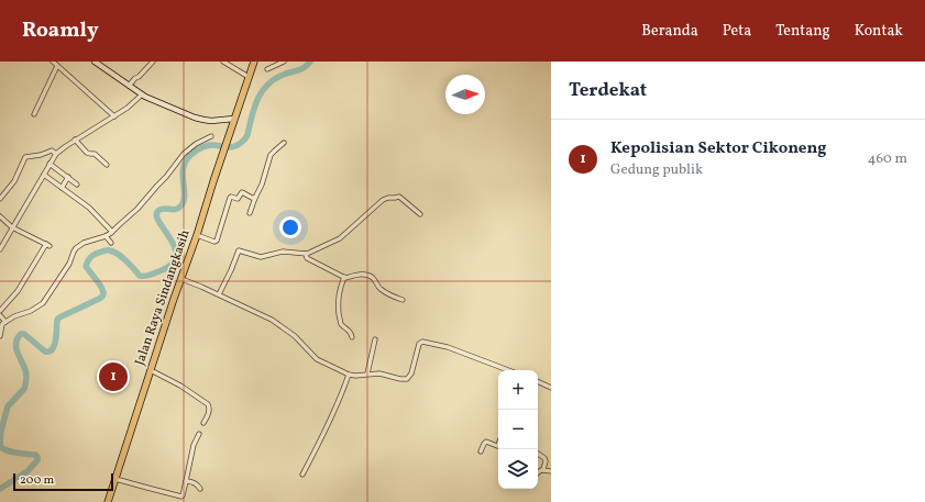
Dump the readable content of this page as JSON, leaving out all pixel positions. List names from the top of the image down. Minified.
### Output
{"streets":{"highway":["Jalan Raya Sindangkasih"]},"scale_bar":"200 m","north":"right","page":{"header":"Roamly","nav":["Beranda","Peta","Tentang","Kontak"],"heading":"Terdekat","list":[{"mark":"1","name":"Kepolisian Sektor Cikoneng","note":"Gedung publik","value":"460 m"}],"pins":"1","map_buttons":["+","−"],"scale":"200 m"}}
